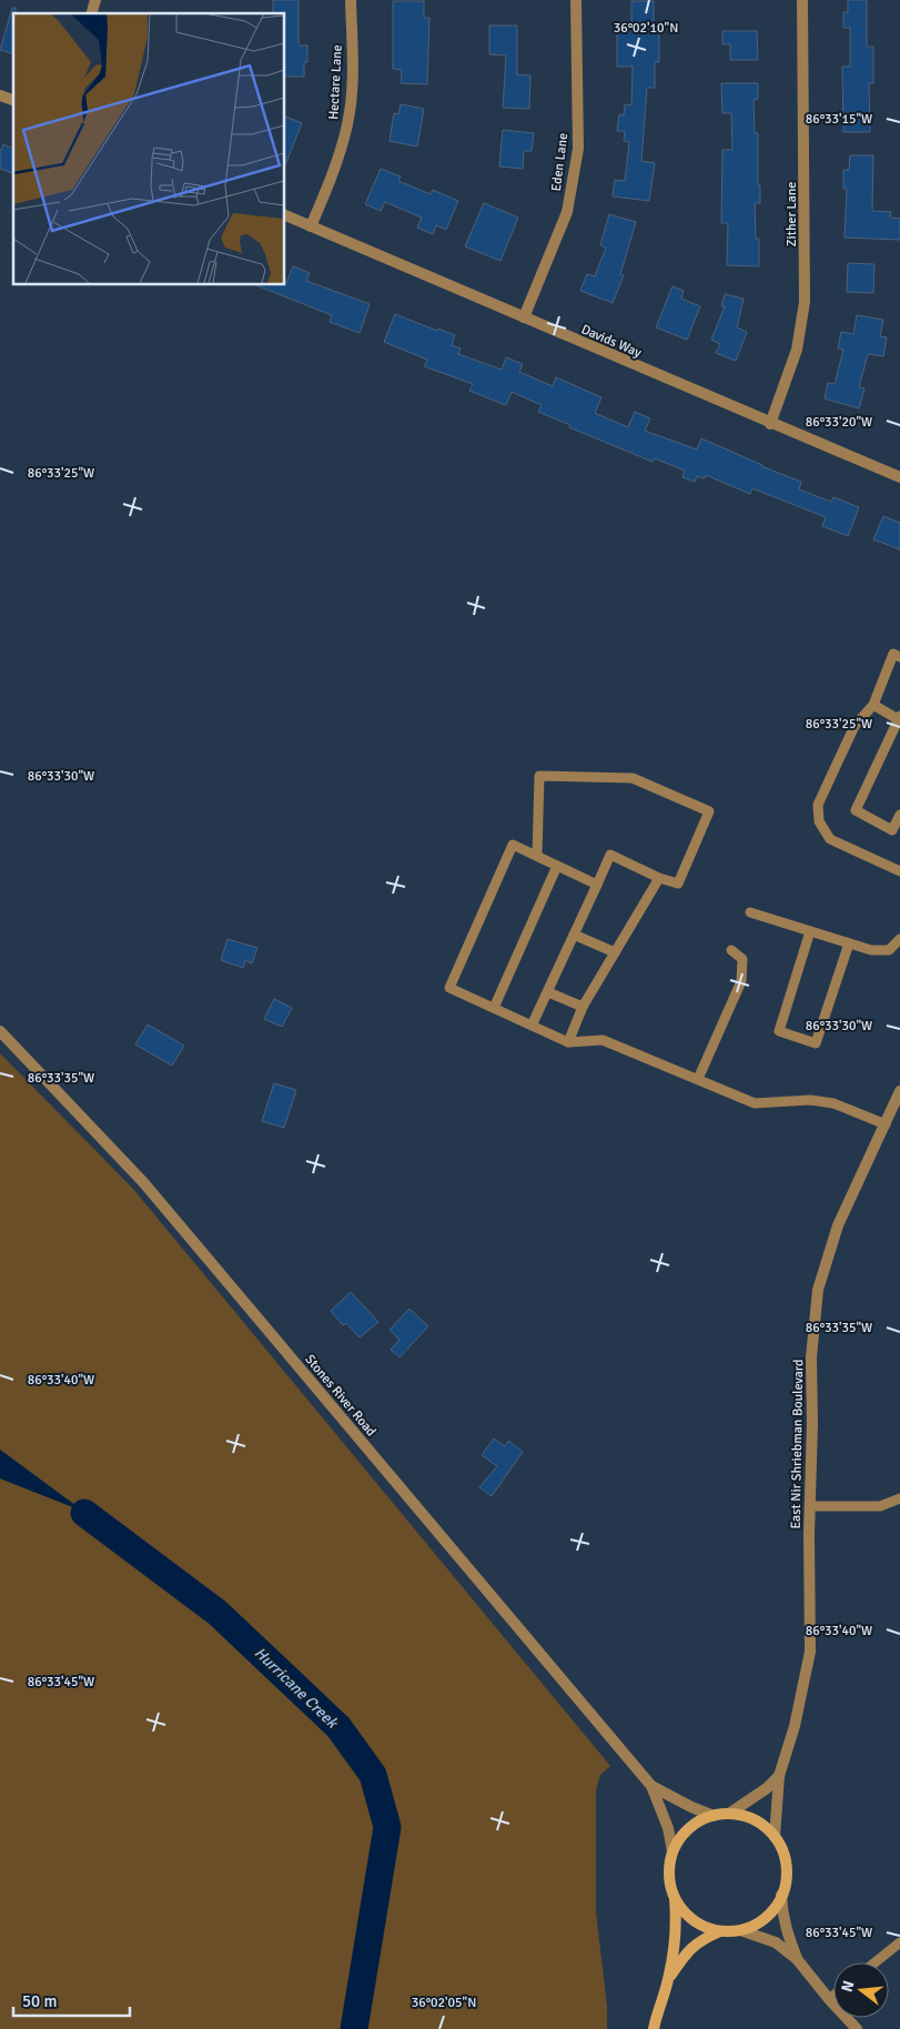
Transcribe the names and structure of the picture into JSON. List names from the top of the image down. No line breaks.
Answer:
{"streets":{"main road":["Stones River Road"],"street":["Hectare Lane","Eden Lane","Zither Lane","Davids Way","East Nir Shriebman Boulevard"]},"crossings":[["Hectare Lane","Davids Way"],["Eden Lane","Davids Way"],["Zither Lane","Davids Way"],["Stones River Road","East Nir Shriebman Boulevard"]],"water":["Hurricane Creek"],"scale_bar":"50 m","north":"left","coordinates":["36°02'10\"N","86°33'15\"W","86°33'20\"W","86°33'25\"W","86°33'30\"W","86°33'35\"W","86°33'40\"W","86°33'45\"W","36°02'05\"N"]}
